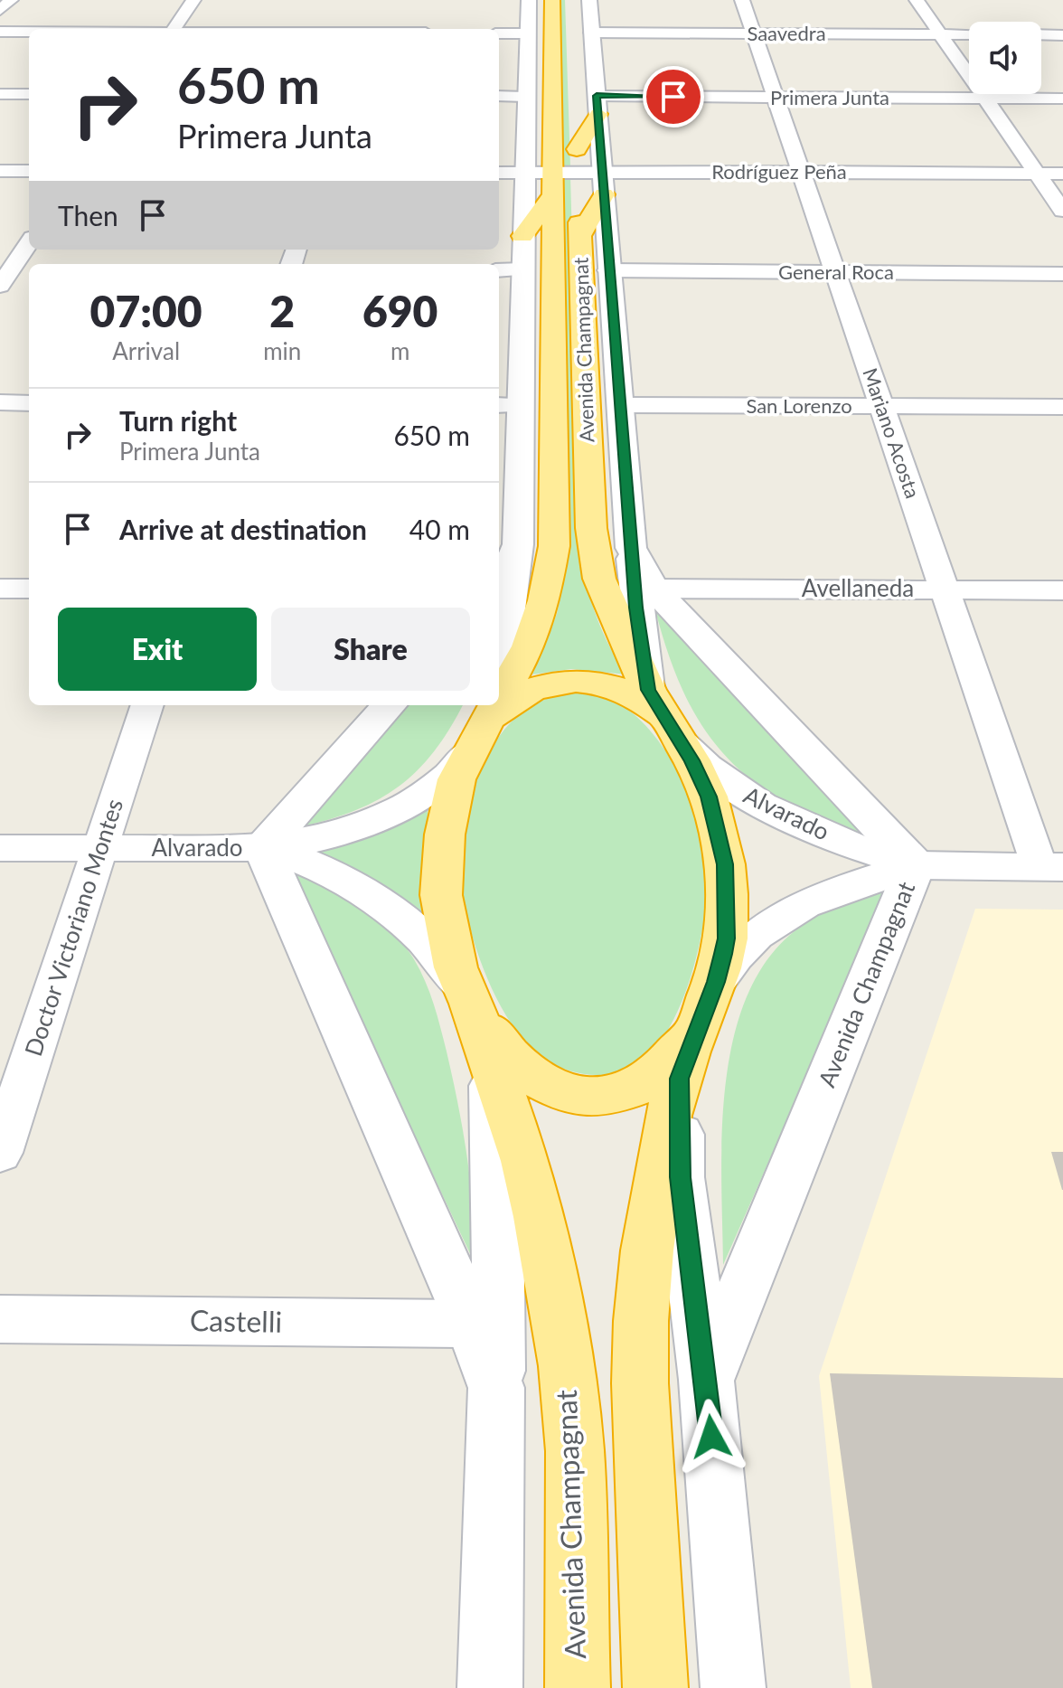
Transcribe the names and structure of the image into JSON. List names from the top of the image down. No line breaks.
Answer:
{"streets":{"highway":["Avenida Champagnat"],"street":["Saavedra","Primera Junta","Rodríguez Peña","General Roca","San Lorenzo","Mariano Acosta","Avellaneda","Alvarado","Doctor Victoriano Montes","Castelli"]},"crossings":[["Saavedra","Mariano Acosta"],["Primera Junta","Mariano Acosta"],["Rodríguez Peña","Avenida Champagnat"],["Rodríguez Peña","Mariano Acosta"],["General Roca","Avenida Champagnat"],["General Roca","Mariano Acosta"],["Avenida Champagnat","San Lorenzo"],["Avenida Champagnat","Avellaneda"],["Avenida Champagnat","Alvarado"],["Avenida Champagnat","Castelli"],["San Lorenzo","Mariano Acosta"],["Mariano Acosta","Avellaneda"],["Mariano Acosta","Alvarado"],["Alvarado","Doctor Victoriano Montes"]],"page":{"turn":["650 m","Primera Junta"],"then":"Then","eta":["07:00","Arrival","2","min","690","m"],"list":[{"name":"Turn right","note":"Primera Junta","value":"650 m"},{"name":"Arrive at destination","value":"40 m"}],"buttons":["Exit","Share"]}}
